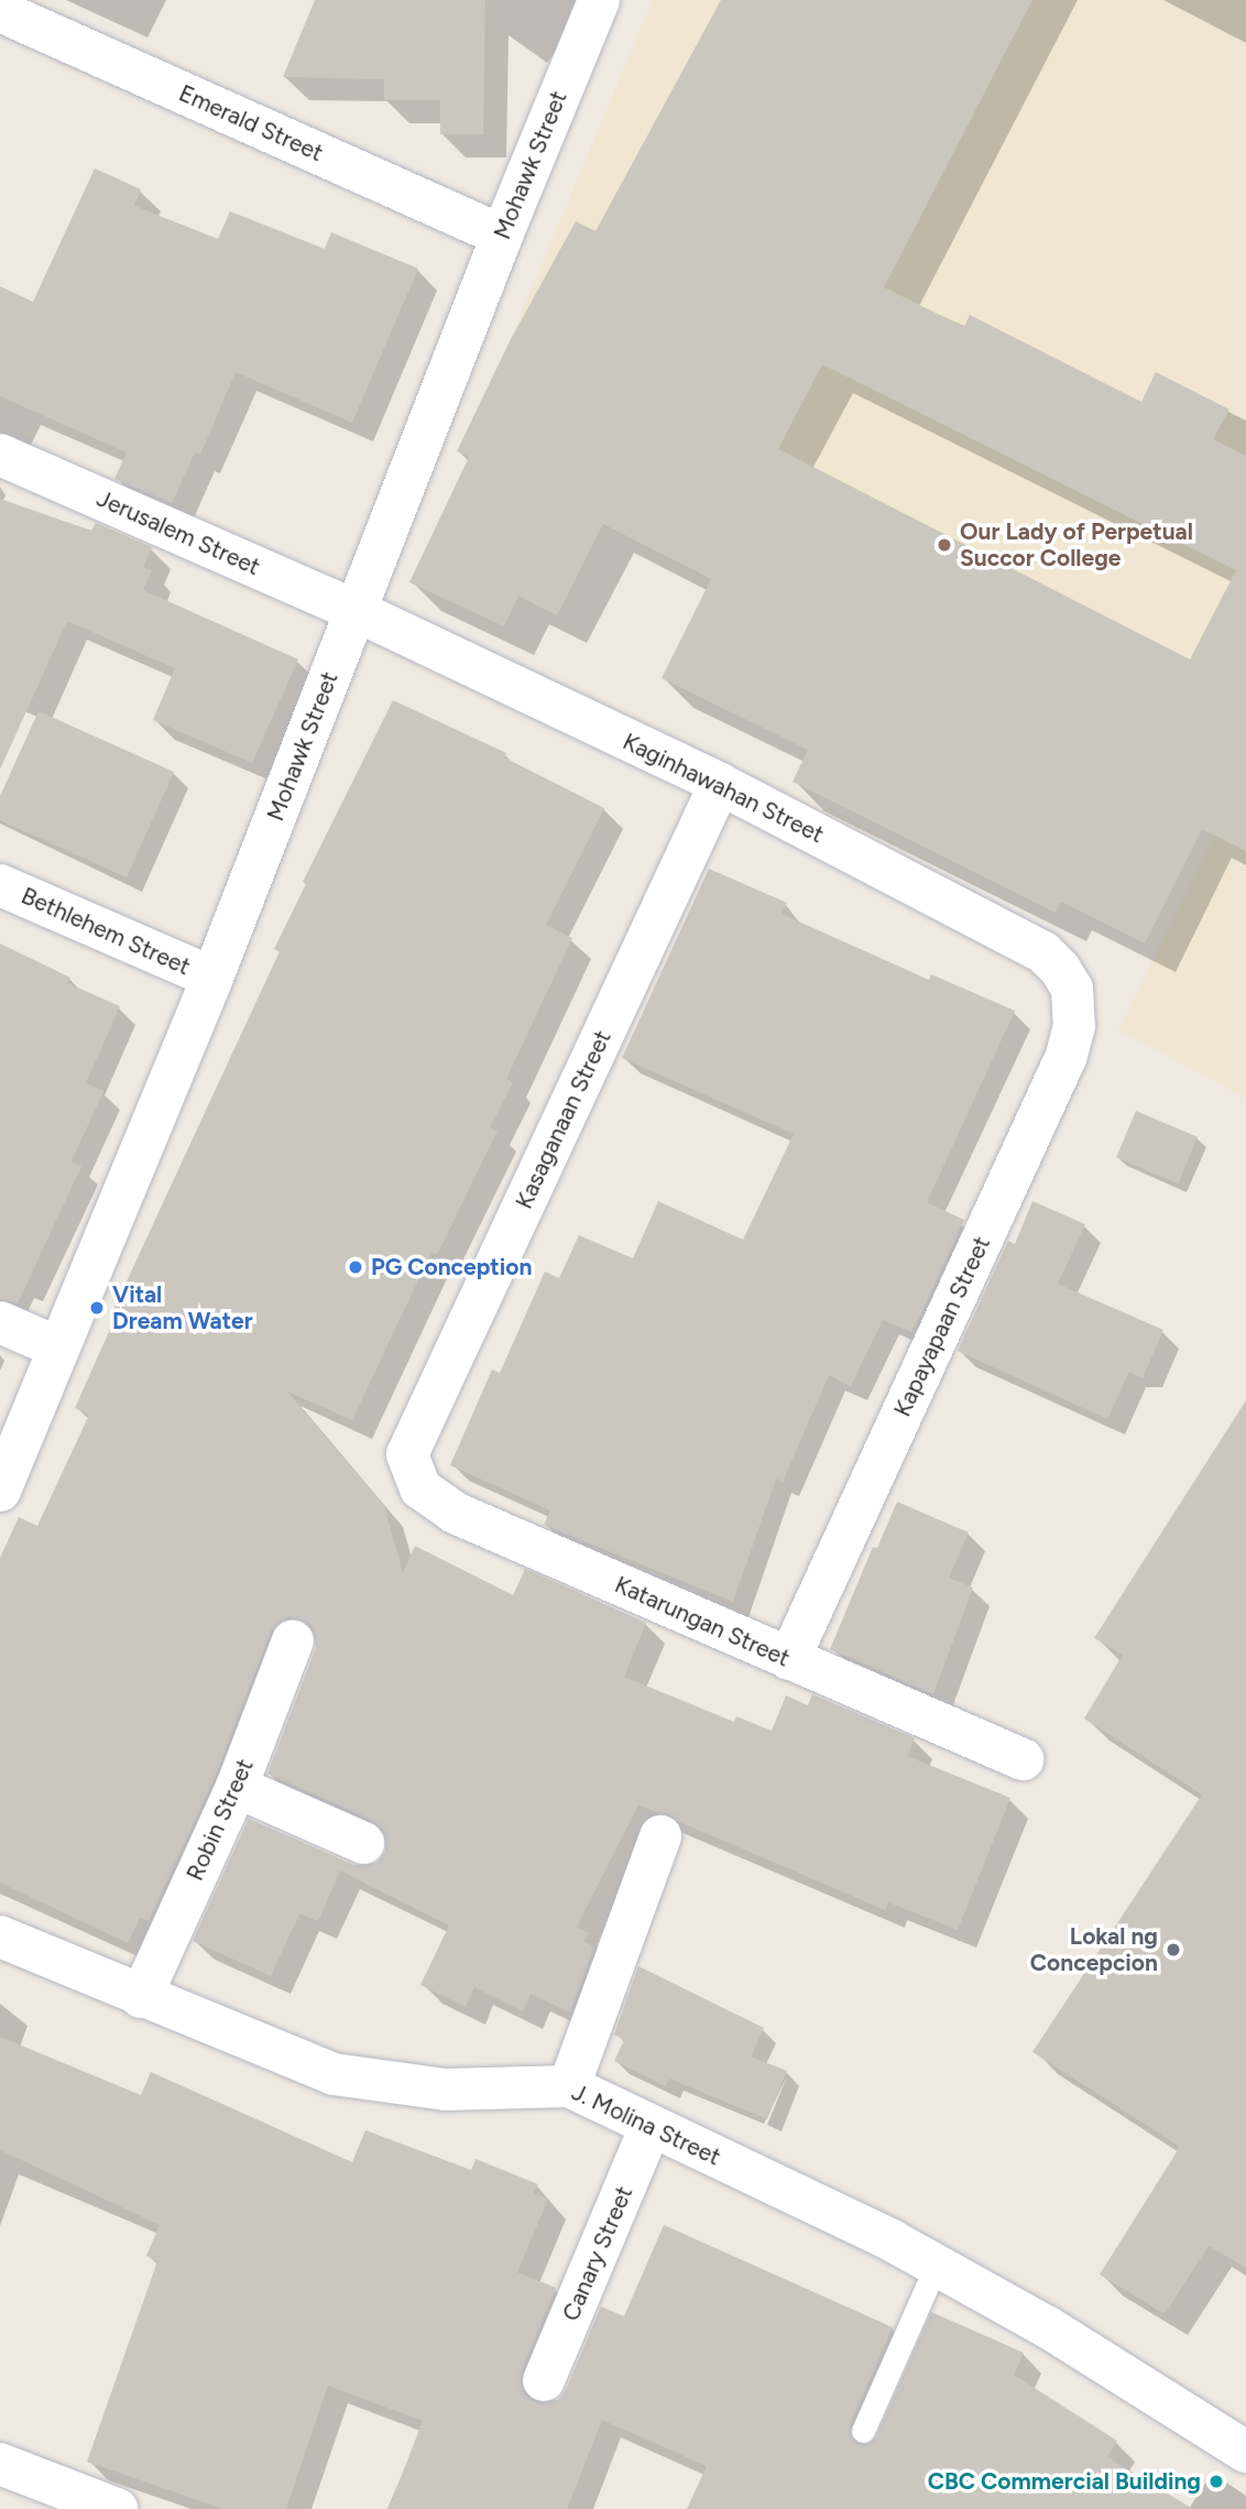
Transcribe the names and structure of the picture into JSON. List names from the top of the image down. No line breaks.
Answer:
{"streets":{"street":["Emerald Street","Mohawk Street","Jerusalem Street","Kaginhawahan Street","Bethlehem Street","Kasaganaan Street","Kapayapaan Street","Katarungan Street","Robin Street","J. Molina Street","Canary Street"]},"crossings":[["Emerald Street","Mohawk Street"],["Mohawk Street","Jerusalem Street"],["Mohawk Street","Kaginhawahan Street"],["Mohawk Street","Bethlehem Street"],["Jerusalem Street","Kaginhawahan Street"],["Kaginhawahan Street","Kasaganaan Street"],["Kaginhawahan Street","Kapayapaan Street"],["Kasaganaan Street","Katarungan Street"],["Kapayapaan Street","Katarungan Street"],["Robin Street","J. Molina Street"],["J. Molina Street","Canary Street"]],"places":["Our Lady of Perpetual Succor College","PG Conception","Vital Dream Water","Lokal ng Concepcion","CBC Commercial Building"]}
